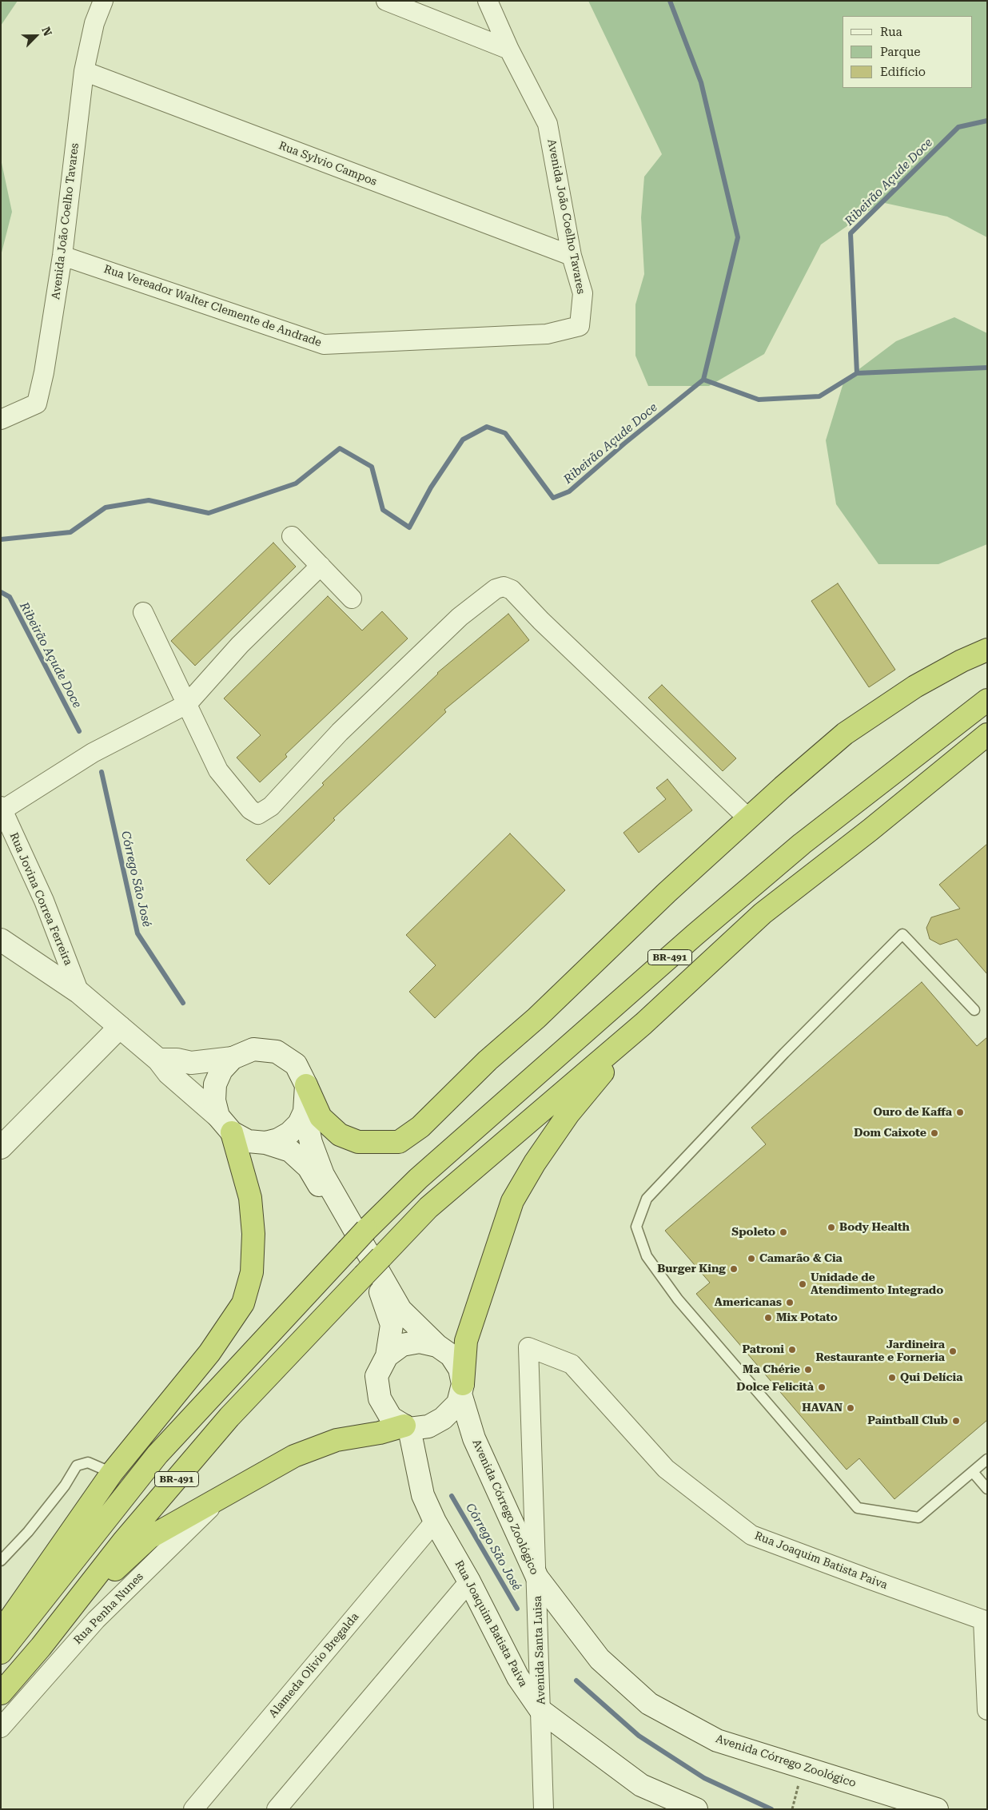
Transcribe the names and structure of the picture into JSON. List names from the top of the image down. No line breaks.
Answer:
{"streets":{"highway":["BR-491"],"main road":["Avenida Córrego Zoológico","Rua Joaquim Batista Paiva"],"street":["Rua Sylvio Campos","Avenida João Coelho Tavares","Rua Vereador Walter Clemente de Andrade","Rua Jovina Correa Ferreira","Rua Penha Nunes","Avenida Santa Luisa","Alameda Olivio Bregalda"]},"crossings":[["Rua Sylvio Campos","Avenida João Coelho Tavares"],["Avenida João Coelho Tavares","Rua Vereador Walter Clemente de Andrade"],["Avenida Córrego Zoológico","Rua Joaquim Batista Paiva"],["Avenida Córrego Zoológico","Avenida Santa Luisa"],["Rua Joaquim Batista Paiva","Avenida Santa Luisa"],["Rua Joaquim Batista Paiva","Alameda Olivio Bregalda"]],"water":["Ribeirão Açude Doce","Córrego São José"],"places":["Ouro de Kaffa","Dom Caixote","Body Health","Spoleto","Camarão & Cia","Burger King","Unidade de Atendimento Integrado","Americanas","Mix Potato","Patroni","Jardineira Restaurante e Forneria","Ma Chérie","Qui Delícia","Dolce Felicità","HAVAN","Paintball Club"],"legend":["Rua","Parque","Edifício"],"north":"top right"}
